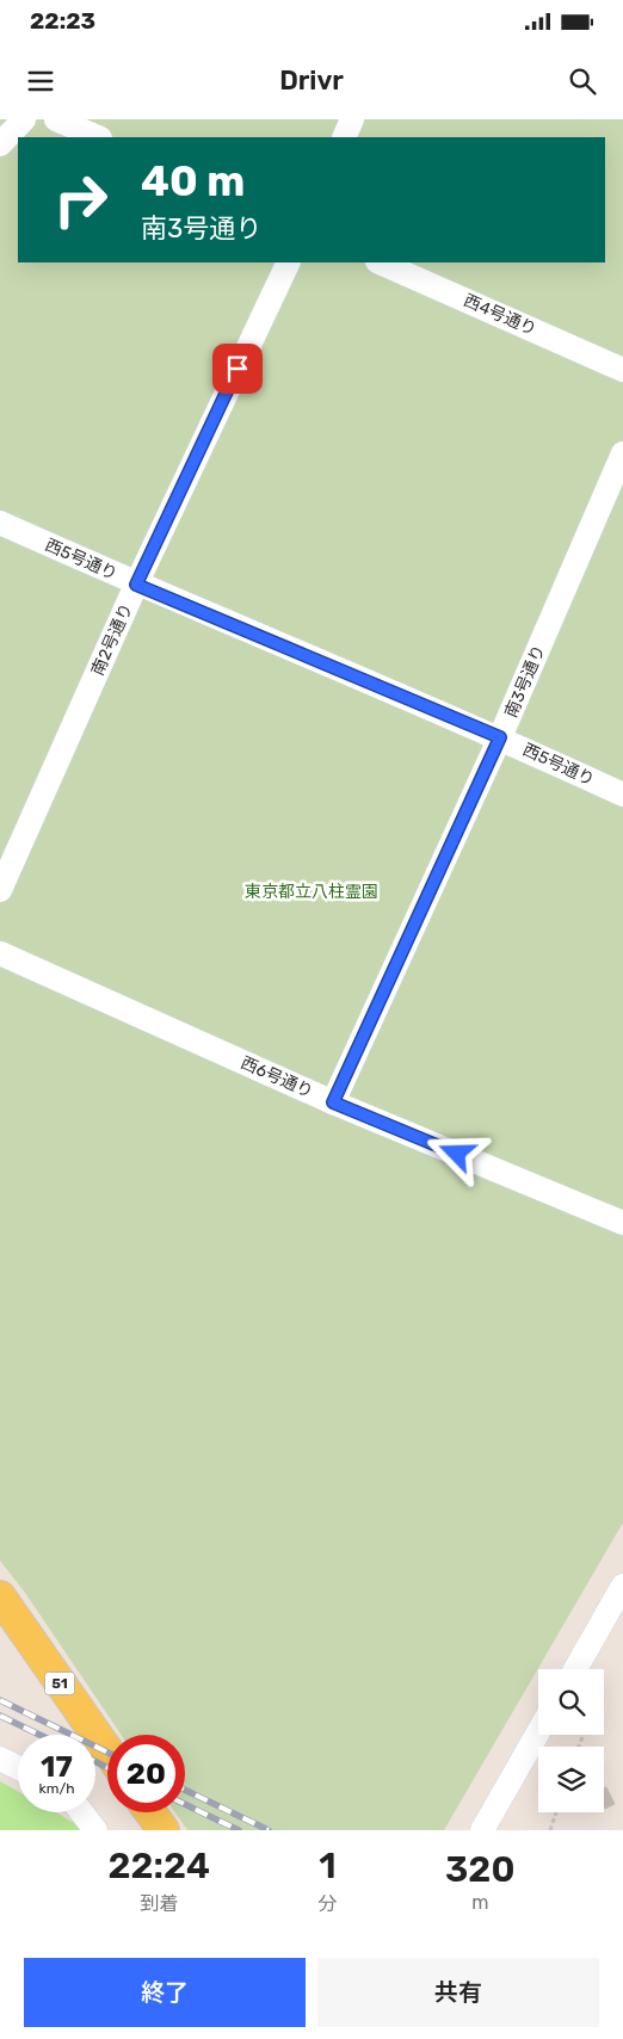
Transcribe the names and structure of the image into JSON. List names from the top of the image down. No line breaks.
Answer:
{"streets":{"main road":["51"],"street":["西4号通り","西5号通り","南2号通り","南3号通り","西6号通り"]},"crossings":[["西5号通り","南2号通り"],["西5号通り","南3号通り"],["南3号通り","西6号通り"]],"parks":["東京都立八柱霊園"],"page":{"status":"22:23","header":"Drivr","turn":["40 m","南3号通り"],"speed":"17 km/h","limit":"20","eta":["22:24","到着","1","分","320","m"],"buttons":["終了","共有"]}}
